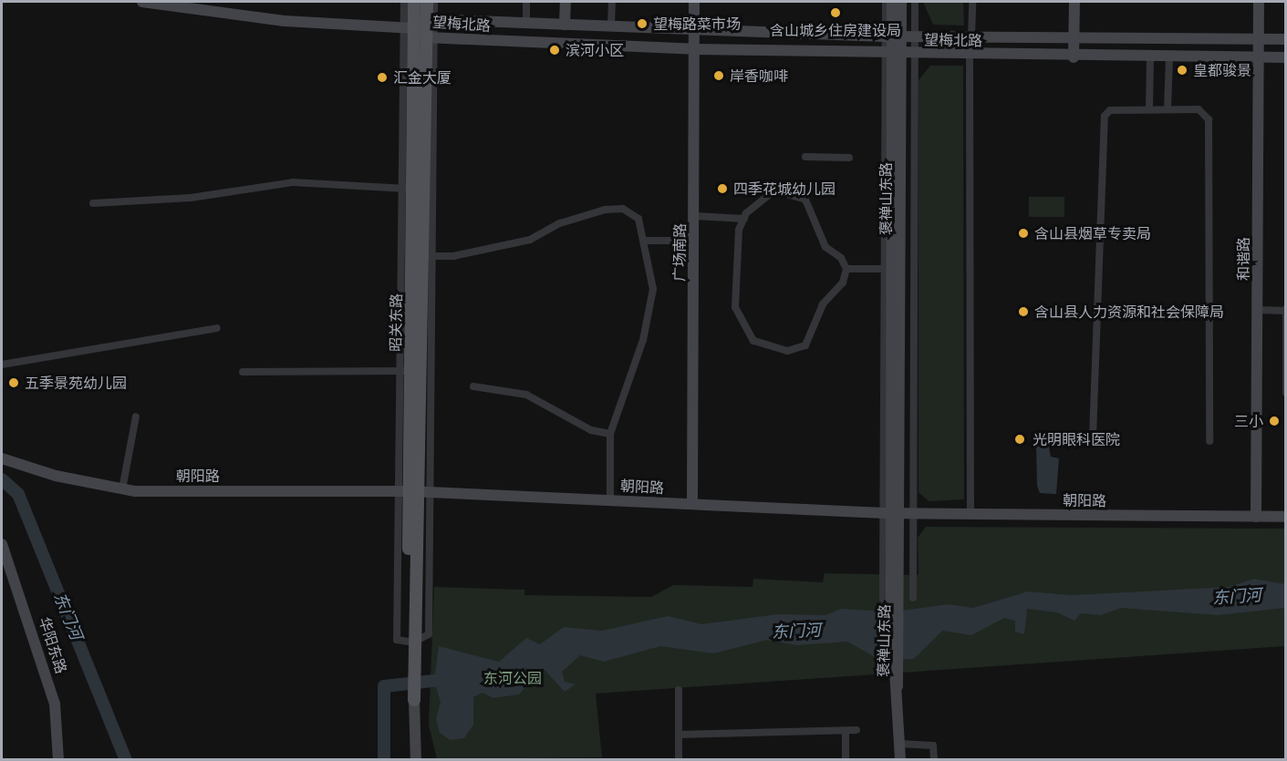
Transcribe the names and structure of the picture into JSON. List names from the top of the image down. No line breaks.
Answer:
{"streets":{"main road":["望梅北路","褒禅山东路","广场南路","和谐路","昭关东路","朝阳路","华阳东路"]},"crossings":[["望梅北路","褒禅山东路"],["望梅北路","广场南路"],["望梅北路","和谐路"],["望梅北路","昭关东路"],["褒禅山东路","朝阳路"],["广场南路","朝阳路"],["和谐路","朝阳路"],["昭关东路","朝阳路"]],"water":["东门河"],"parks":["东河公园"],"places":["含山城乡住房建设局","望梅路菜市场","滨河小区","皇都骏景","岸香咖啡","汇金大厦","四季花城幼儿园","含山县烟草专卖局","含山县人力资源和社会保障局","五季景苑幼儿园","三小","光明眼科医院"]}
